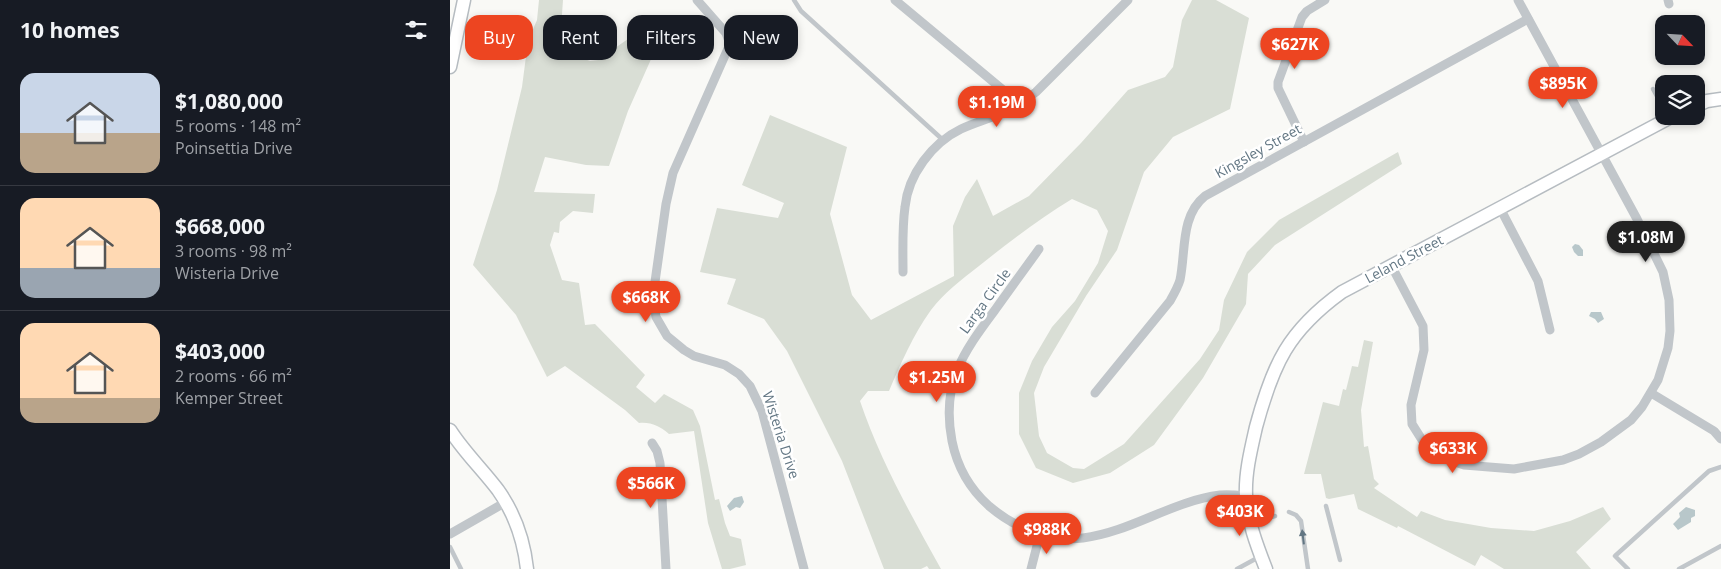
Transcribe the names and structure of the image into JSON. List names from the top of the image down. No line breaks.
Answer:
{"streets":{"street":["Kingsley Street","Leland Street","Larga Circle","Wisteria Drive"]},"crossings":[["Leland Street","Larga Circle"]],"north":"bottom right","page":{"heading":"10 homes","chip":["Buy","Rent","Filters","New"],"price":["$627K","$895K","$1.19M","$1.08M","$668K","$1.25M","$633K","$566K","$403K","$988K"],"list":[{"name":"$1,080,000","note":"5 rooms · 148 m² · Poinsettia Drive"},{"name":"$668,000","note":"3 rooms · 98 m² · Wisteria Drive"},{"name":"$403,000","note":"2 rooms · 66 m² · Kemper Street"}]}}
